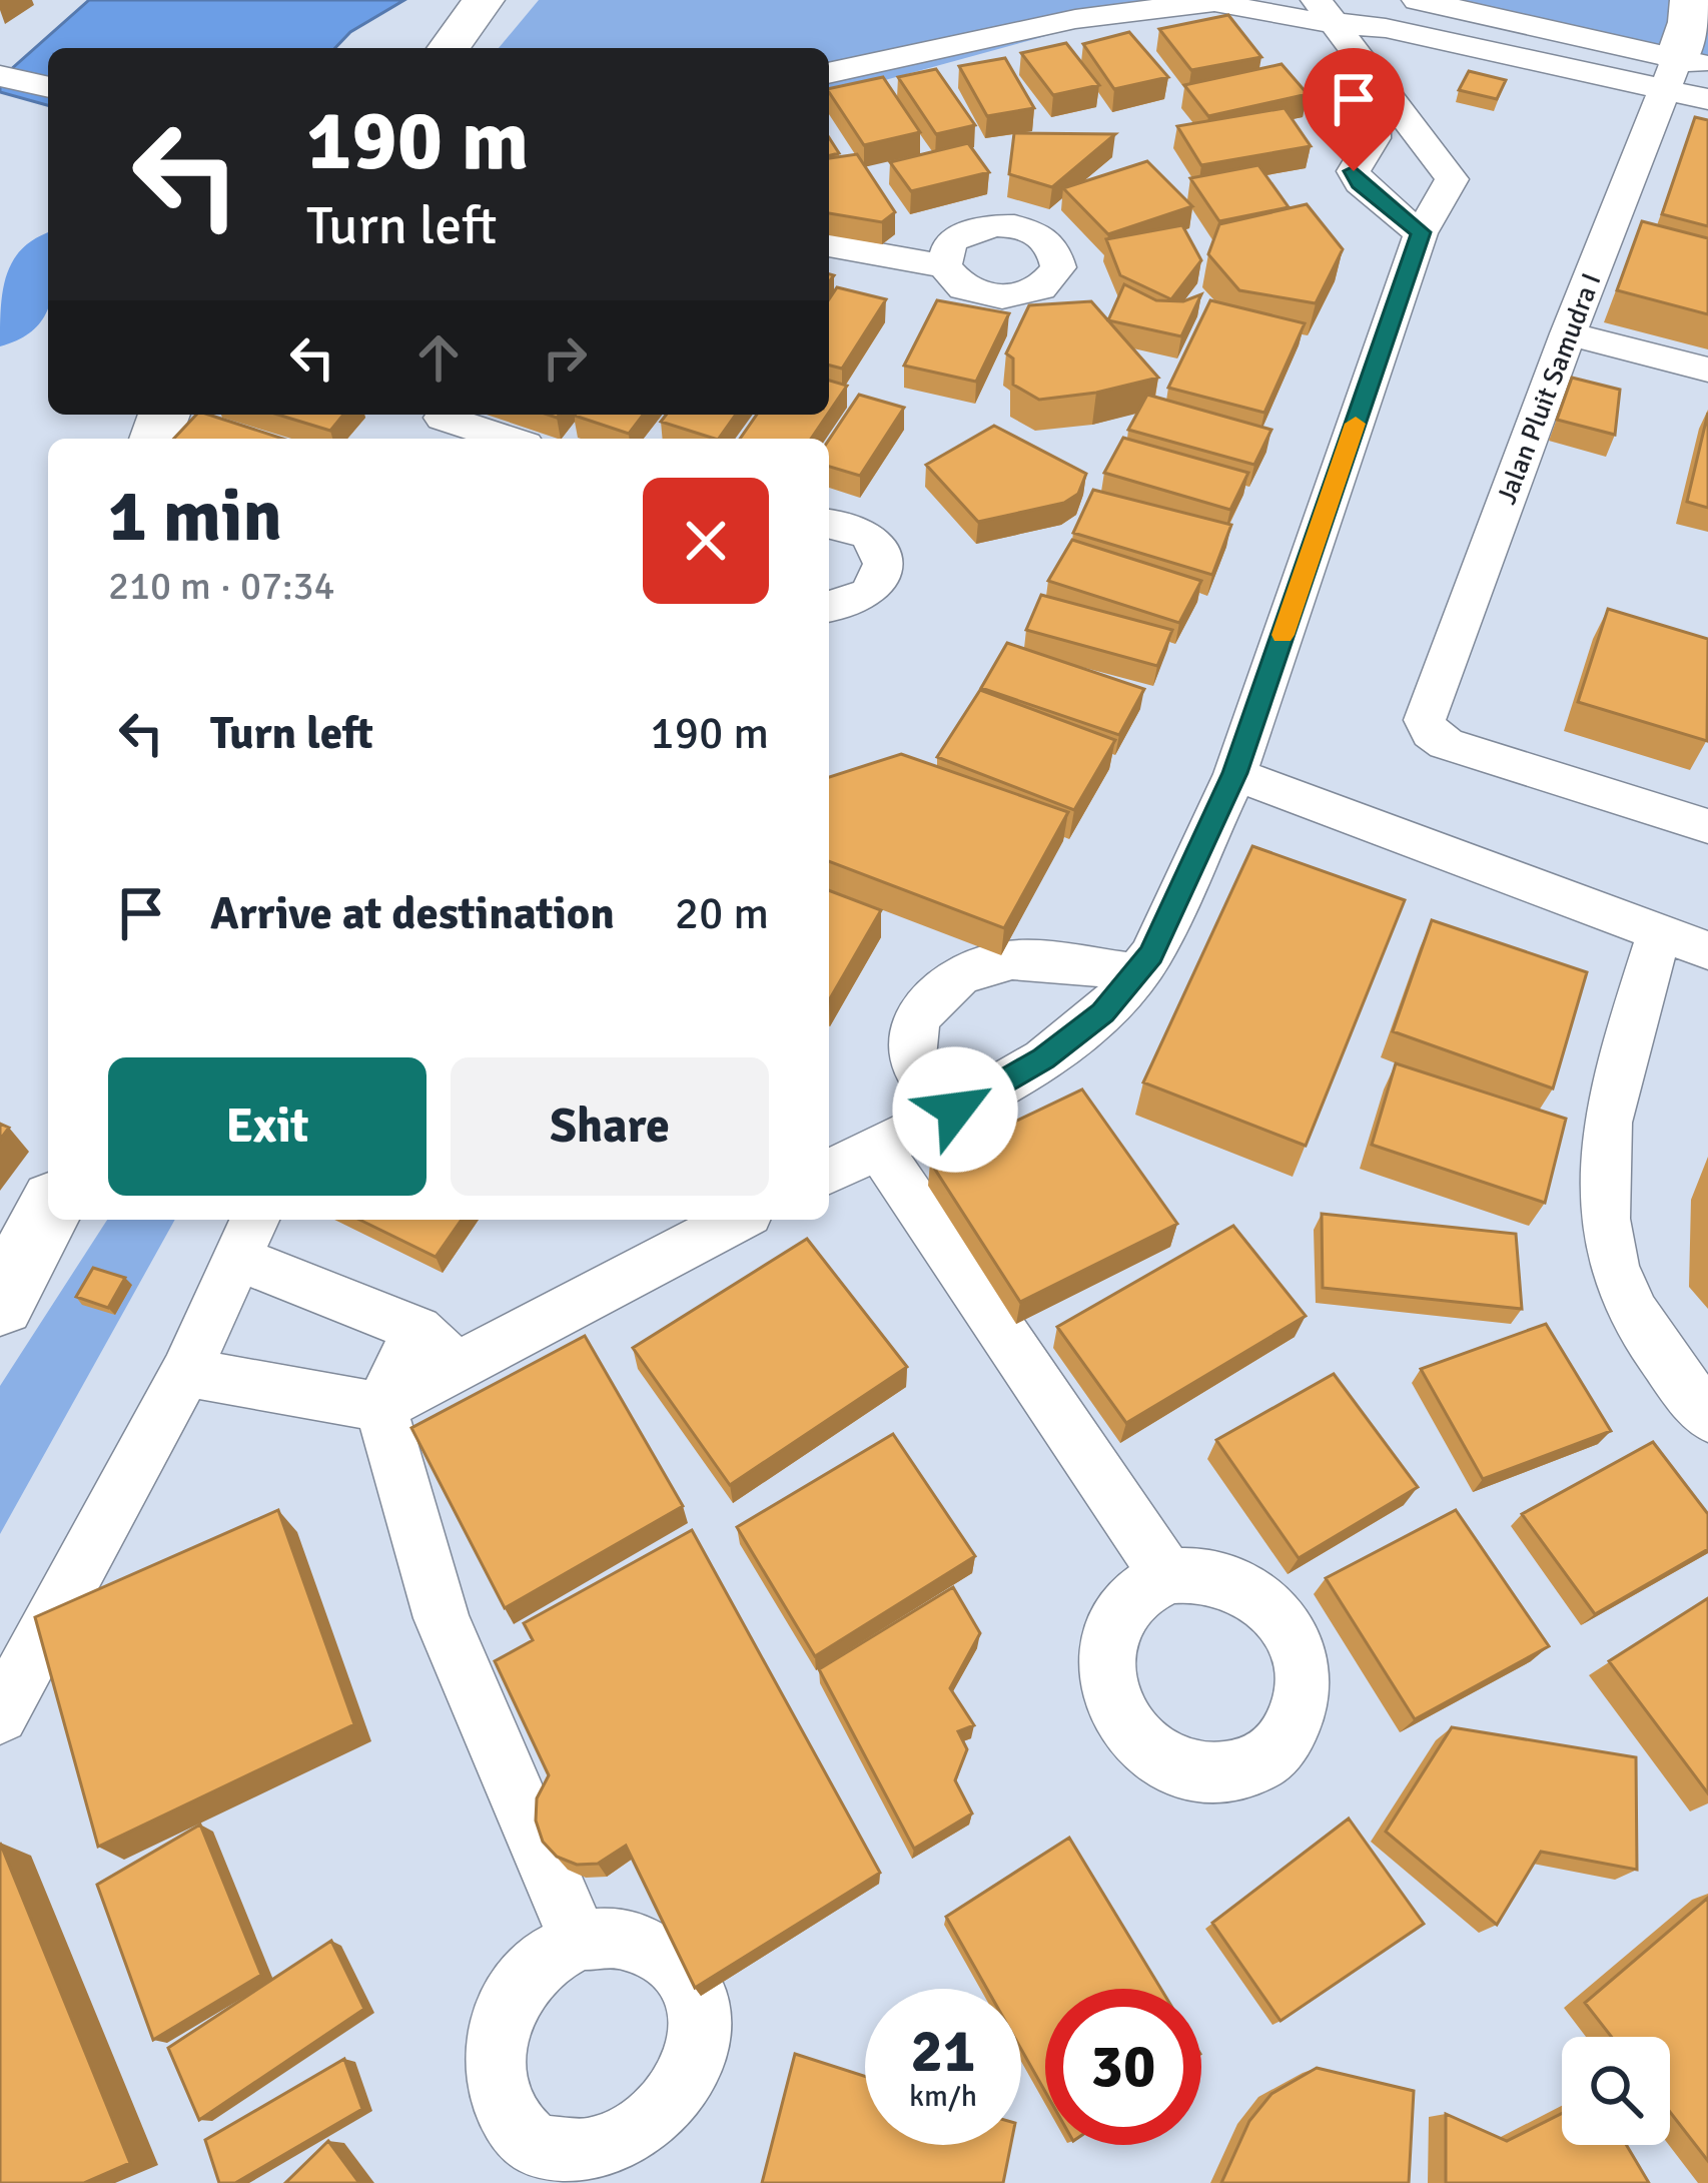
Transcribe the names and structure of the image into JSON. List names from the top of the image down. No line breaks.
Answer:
{"streets":{"street":["Jalan Pluit Samudra I"]},"page":{"turn":["190 m","Turn left"],"heading":["1 min","210 m · 07:34"],"list":[{"name":"Turn left","value":"190 m"},{"name":"Arrive at destination","value":"20 m"}],"buttons":["Exit","Share"],"speed":"21 km/h","limit":"30"}}
